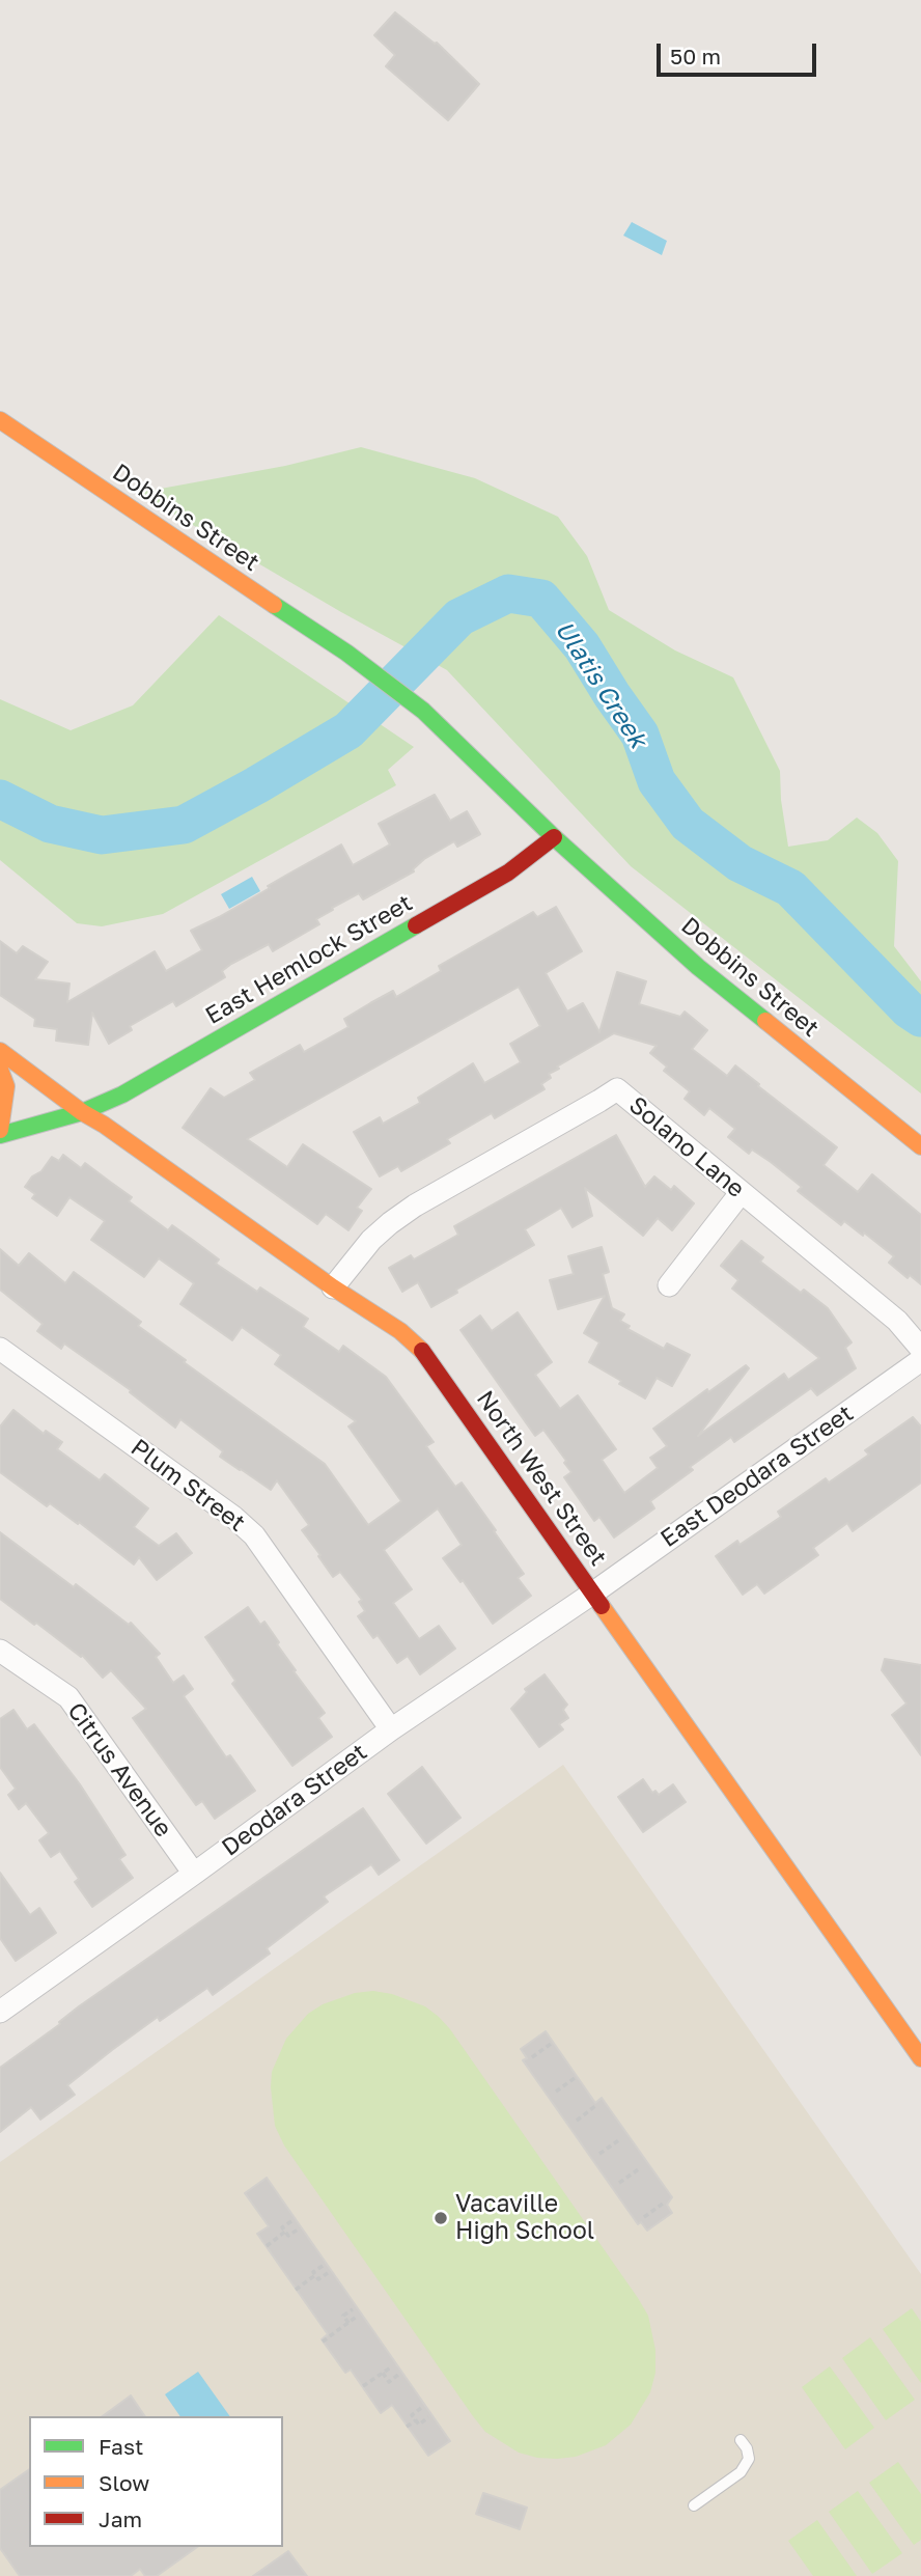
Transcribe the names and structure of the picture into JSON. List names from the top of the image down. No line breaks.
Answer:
{"streets":{"street":["Dobbins Street","East Hemlock Street","Solano Lane","East Deodara Street","North West Street","Plum Street","Citrus Avenue","Deodara Street"]},"crossings":[["Dobbins Street","East Hemlock Street"],["East Hemlock Street","North West Street"],["Solano Lane","North West Street"],["East Deodara Street","North West Street"],["East Deodara Street","Deodara Street"],["North West Street","Deodara Street"],["Plum Street","Deodara Street"],["Citrus Avenue","Deodara Street"]],"water":["Ulatis Creek"],"places":["Vacaville High School"],"legend":["Fast","Slow","Jam"],"scale_bar":"50 m"}
